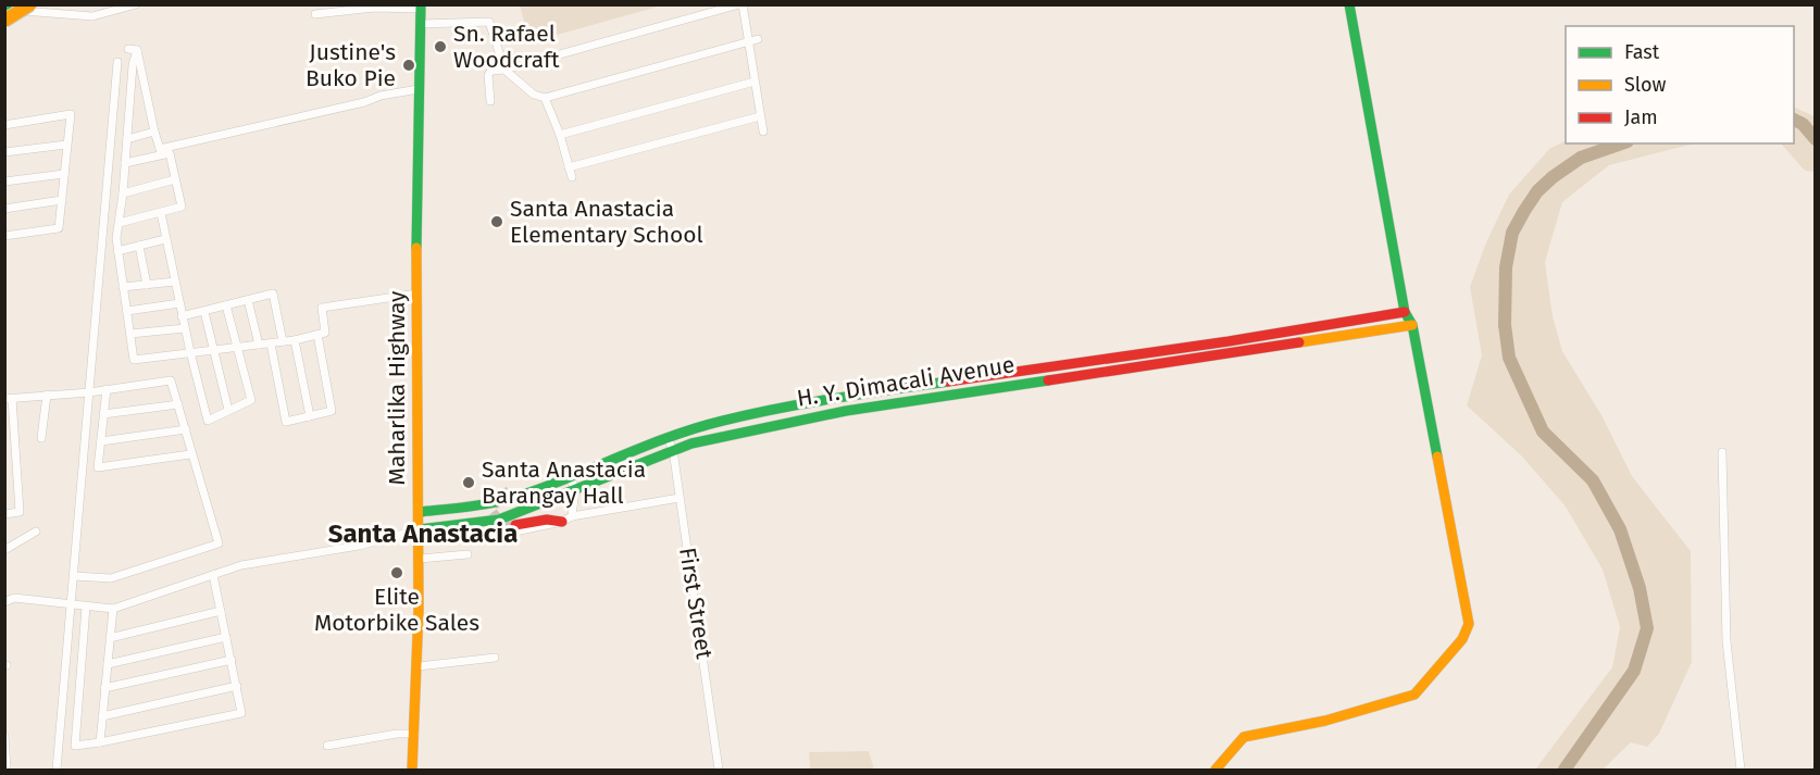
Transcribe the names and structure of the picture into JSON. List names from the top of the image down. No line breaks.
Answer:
{"streets":{"main road":["H. Y. Dimacali Avenue","Maharlika Highway"],"street":["First Street"]},"crossings":[["H. Y. Dimacali Avenue","Maharlika Highway"],["H. Y. Dimacali Avenue","First Street"]],"districts":["Santa Anastacia"],"places":["Sn. Rafael Woodcraft","Justine's Buko Pie","Santa Anastacia Elementary School","Santa Anastacia Barangay Hall","Elite Motorbike Sales"],"legend":["Fast","Slow","Jam"]}
